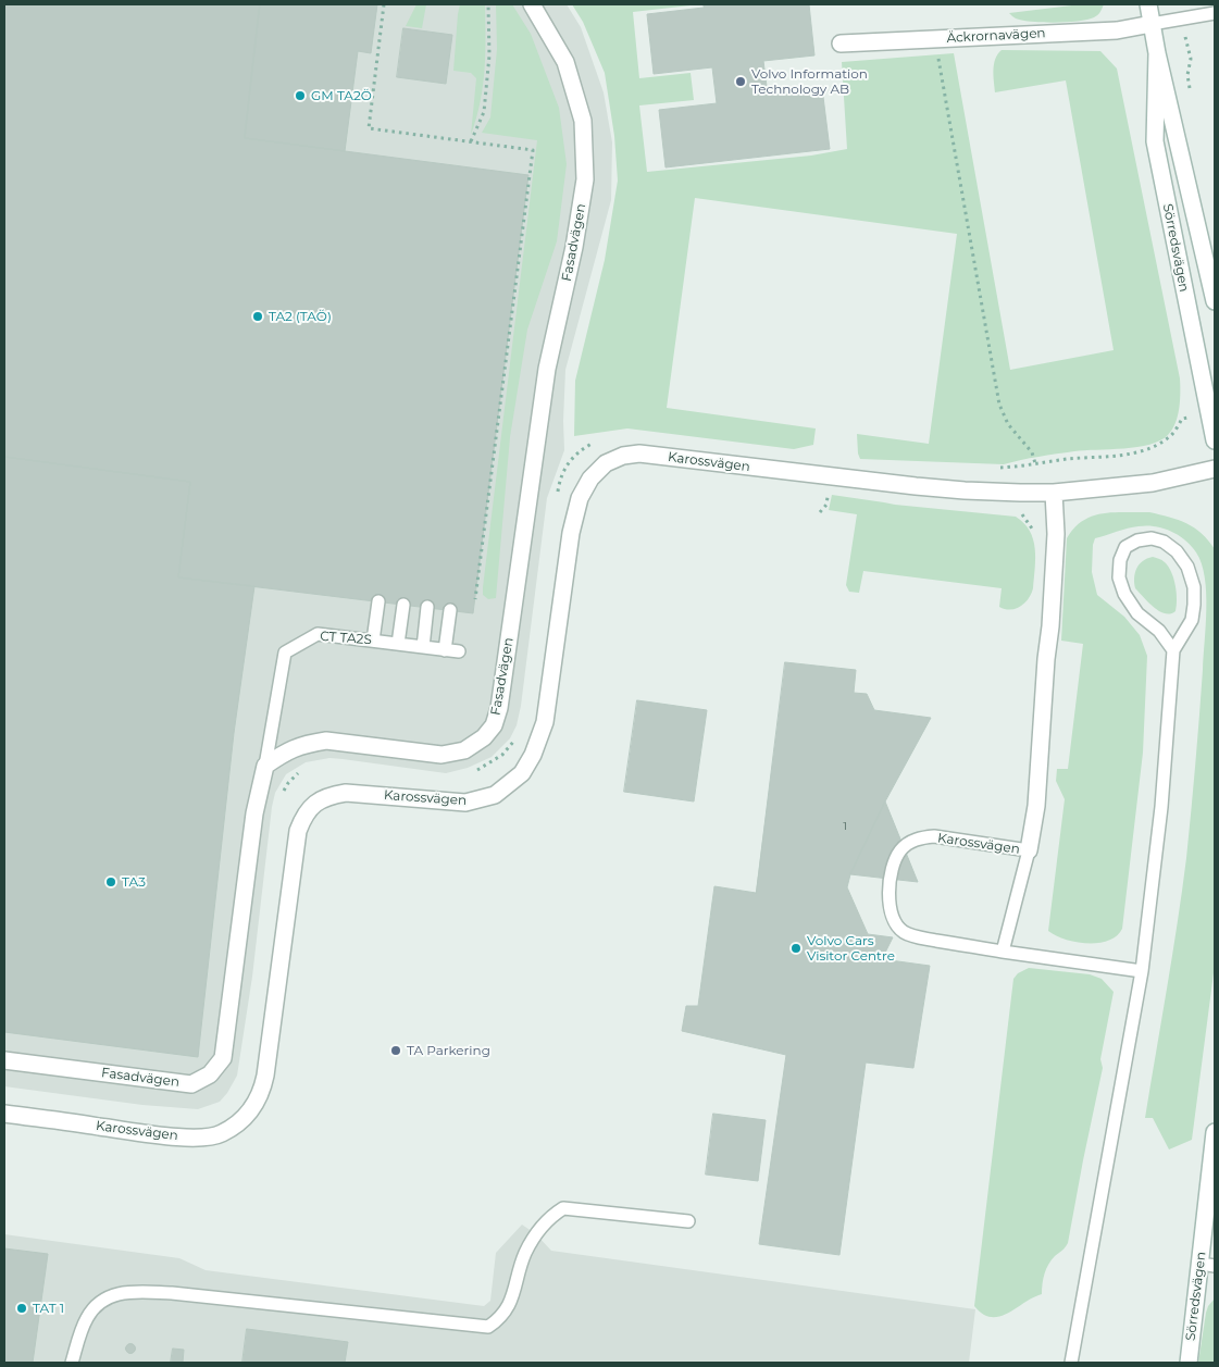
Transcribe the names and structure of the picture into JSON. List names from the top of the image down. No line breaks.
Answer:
{"streets":{"street":["Äckrornavägen","Fasadvägen","Sörredsvägen","Karossvägen"],"lane":["CT TA2S"]},"crossings":[["Äckrornavägen","Sörredsvägen"],["Fasadvägen","CT TA2S"]],"places":["Volvo Information Technology AB","GM TA2Ö","TA2 (TAÖ)","TA3","Volvo Cars Visitor Centre","TA Parkering","TAT 1"],"house_numbers":["1"]}
